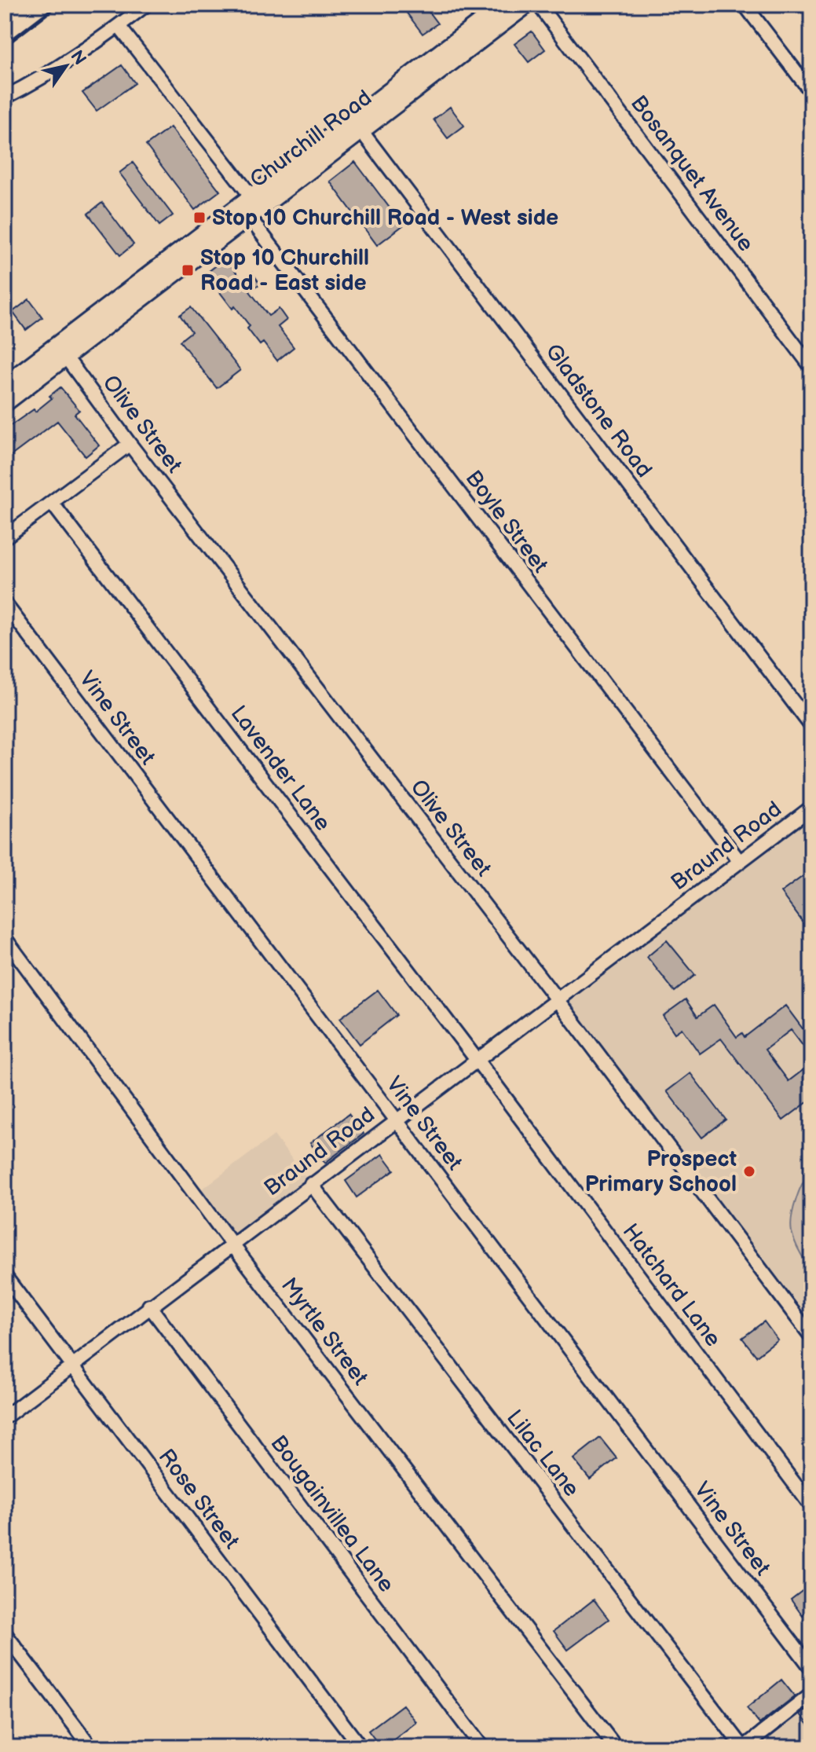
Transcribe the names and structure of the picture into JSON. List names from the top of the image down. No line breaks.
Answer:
{"streets":{"main road":["Churchill Road"],"street":["Bosanquet Avenue","Gladstone Road","Olive Street","Boyle Street","Vine Street","Lavender Lane","Braund Road","Hatchard Lane","Myrtle Street","Lilac Lane","Rose Street","Bougainvillea Lane"]},"crossings":[["Churchill Road","Bosanquet Avenue"],["Churchill Road","Gladstone Road"],["Churchill Road","Olive Street"],["Churchill Road","Boyle Street"],["Olive Street","Braund Road"],["Boyle Street","Braund Road"],["Vine Street","Braund Road"],["Lavender Lane","Braund Road"],["Lavender Lane","Hatchard Lane"],["Braund Road","Hatchard Lane"],["Braund Road","Myrtle Street"],["Braund Road","Lilac Lane"],["Braund Road","Rose Street"],["Braund Road","Bougainvillea Lane"]],"places":{"transit":["Stop 10 Churchill Road - West side","Stop 10 Churchill Road - East side"],"other":["Prospect Primary School"]},"north":"top right"}
